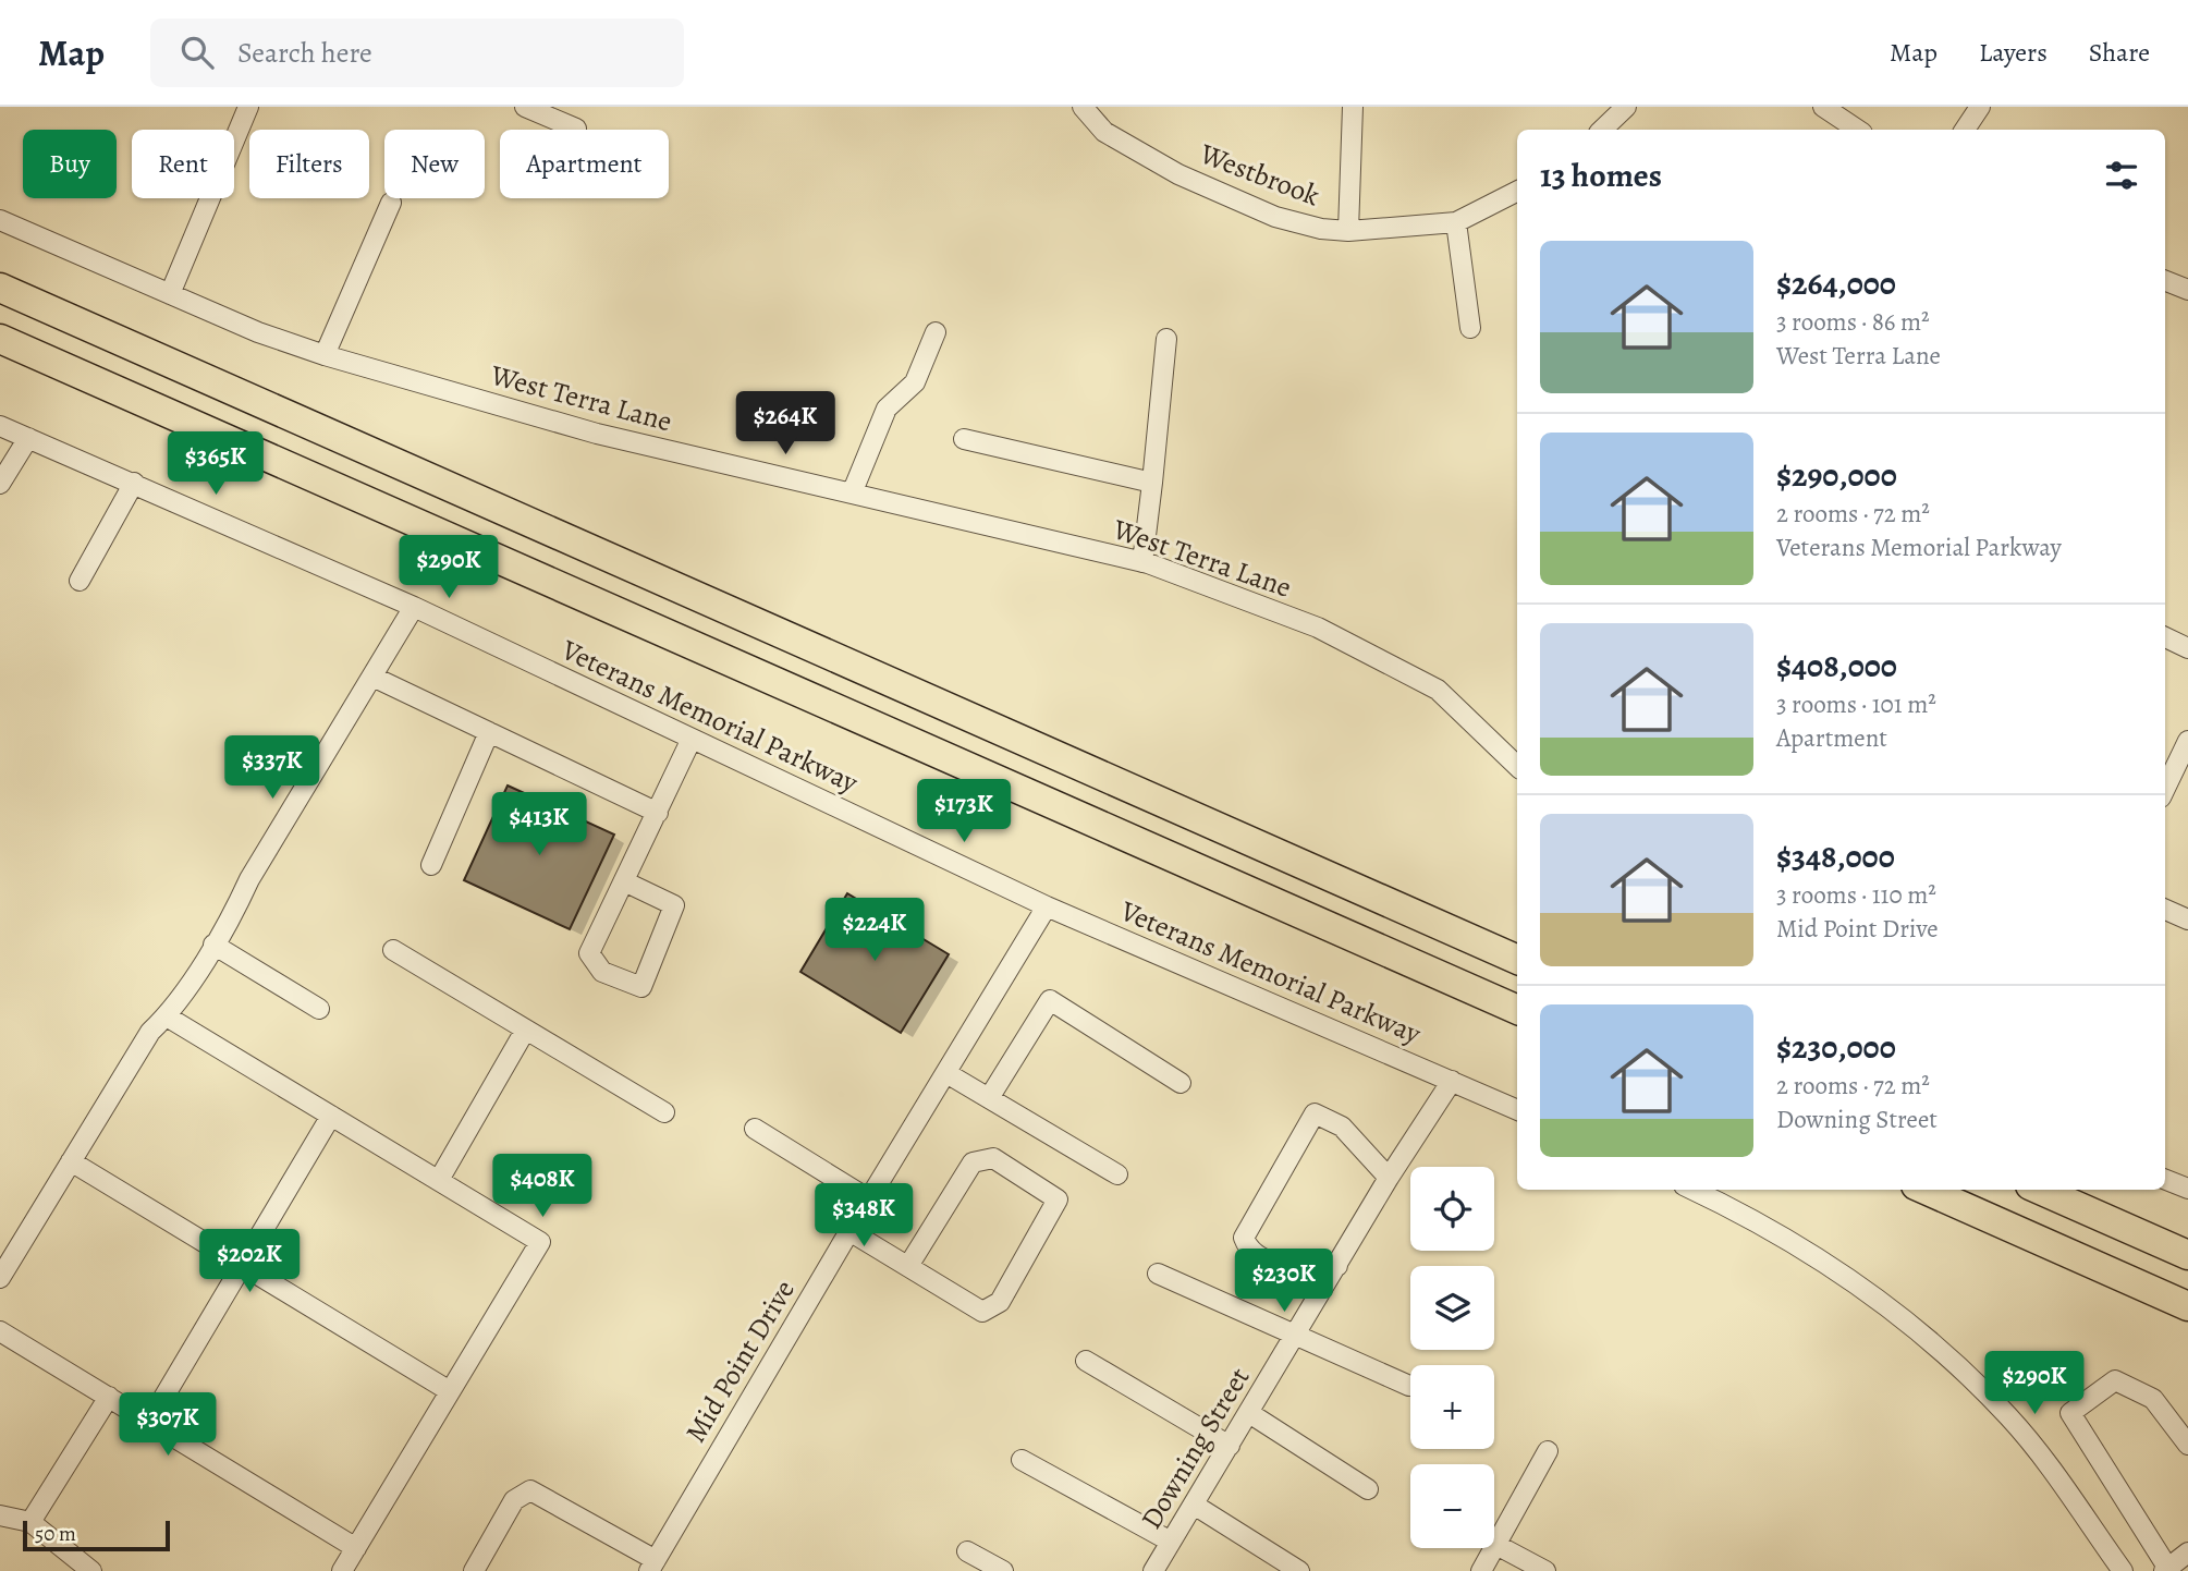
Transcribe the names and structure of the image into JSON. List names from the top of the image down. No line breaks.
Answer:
{"streets":{"street":["Westbrook","West Terra Lane","Veterans Memorial Parkway","Mid Point Drive","Downing Street"]},"crossings":[["Veterans Memorial Parkway","Mid Point Drive"],["Veterans Memorial Parkway","Downing Street"]],"scale_bar":"50 m","page":{"header":"Map","search":"Search here","nav":["Map","Layers","Share"],"chip":["Buy","Rent","Filters","New","Apartment"],"heading":"13 homes","list":[{"name":"$264,000","note":"3 rooms · 86 m² · West Terra Lane"},{"name":"$290,000","note":"2 rooms · 72 m² · Veterans Memorial Parkway"},{"name":"$408,000","note":"3 rooms · 101 m² · Apartment"},{"name":"$348,000","note":"3 rooms · 110 m² · Mid Point Drive"},{"name":"$230,000","note":"2 rooms · 72 m² · Downing Street"}],"price":["$264K","$365K","$290K","$337K","$173K","$413K","$224K","$408K","$348K","$202K","$230K","$290K","$307K"],"map_buttons":["+","−"],"scale":"50 m"}}
